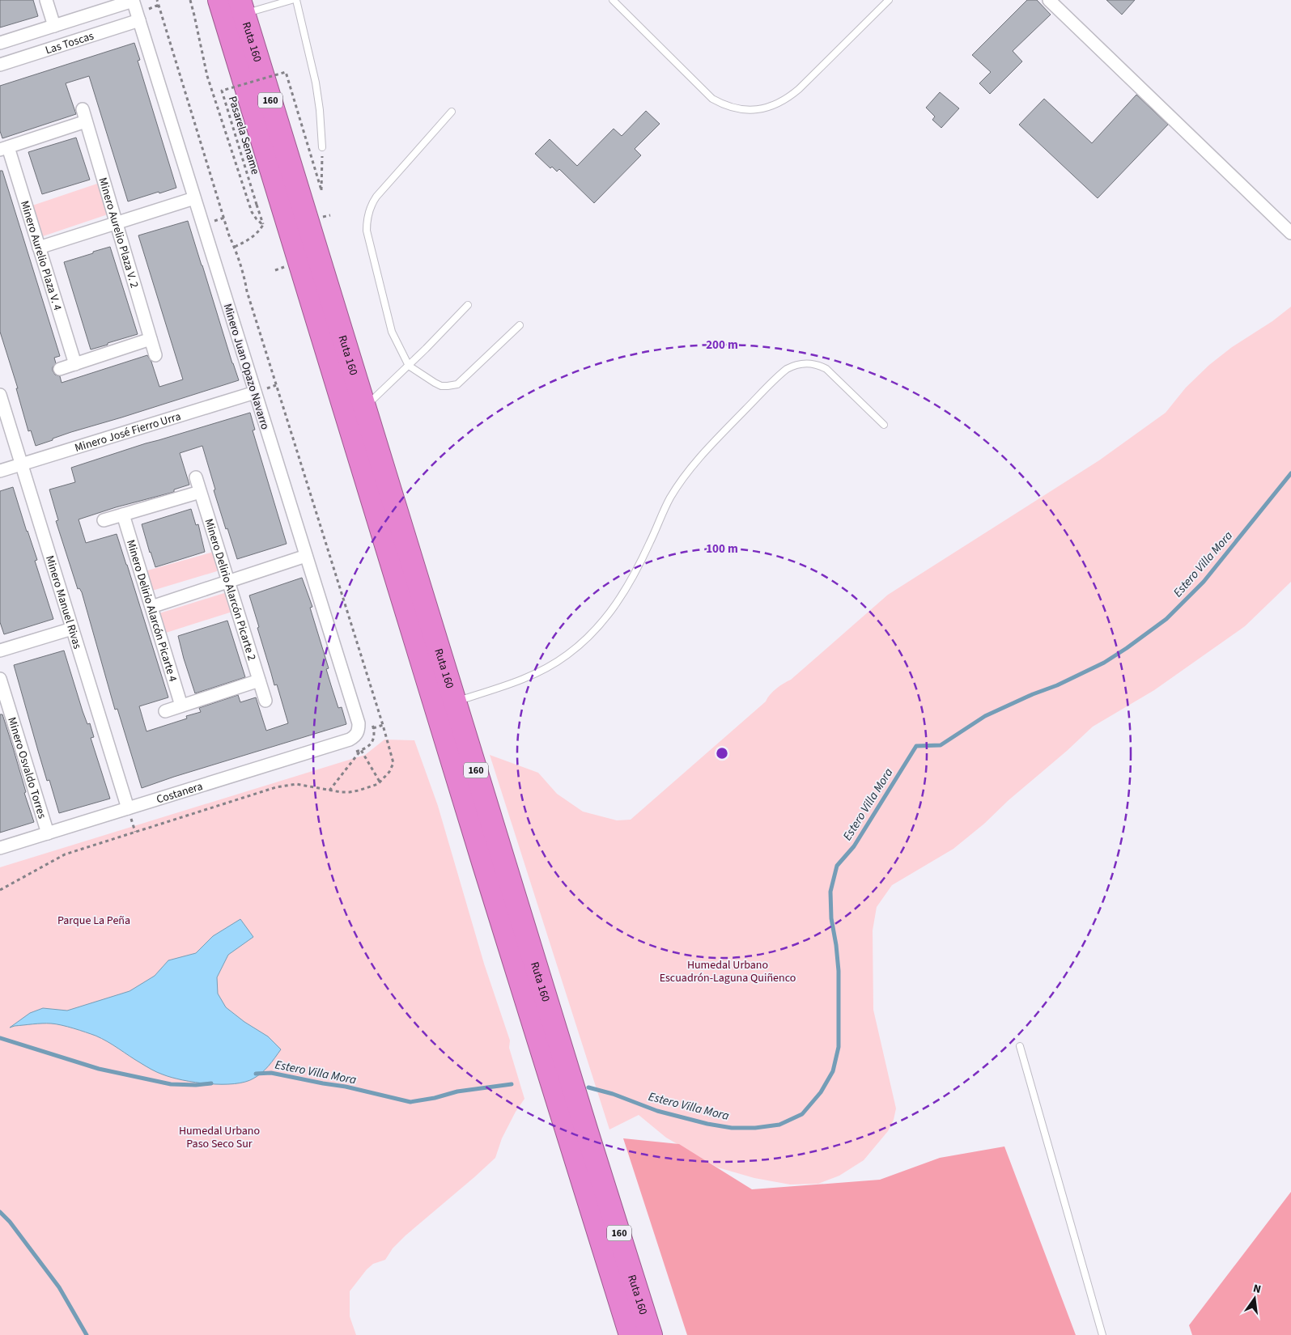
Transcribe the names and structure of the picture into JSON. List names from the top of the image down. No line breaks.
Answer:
{"streets":{"highway":["Ruta 160","160"],"street":["Las Toscas","Minero Aurelio Plaza V. 2","Minero Aurelio Plaza V. 4","Minero Juan Opazo Navarro","Minero José Fierro Urra","Minero Delirio Alarcón Picarte 2","Minero Manuel Rivas","Minero Delirio Alarcón Picarte 4","Minero Osvaldo Torres","Costanera"],"path":["Pasarela Sename"]},"crossings":[["Las Toscas","Minero Juan Opazo Navarro"],["Minero Juan Opazo Navarro","Minero José Fierro Urra"],["Minero Juan Opazo Navarro","Costanera"],["Minero José Fierro Urra","Minero Manuel Rivas"],["Minero Manuel Rivas","Costanera"],["Minero Osvaldo Torres","Costanera"]],"water":["Estero Villa Mora"],"parks":["Parque La Peña","Humedal Urbano Escuadrón-Laguna Quiñenco","Humedal Urbano Paso Seco Sur"],"north":"top","rings":["200 m","100 m"]}
